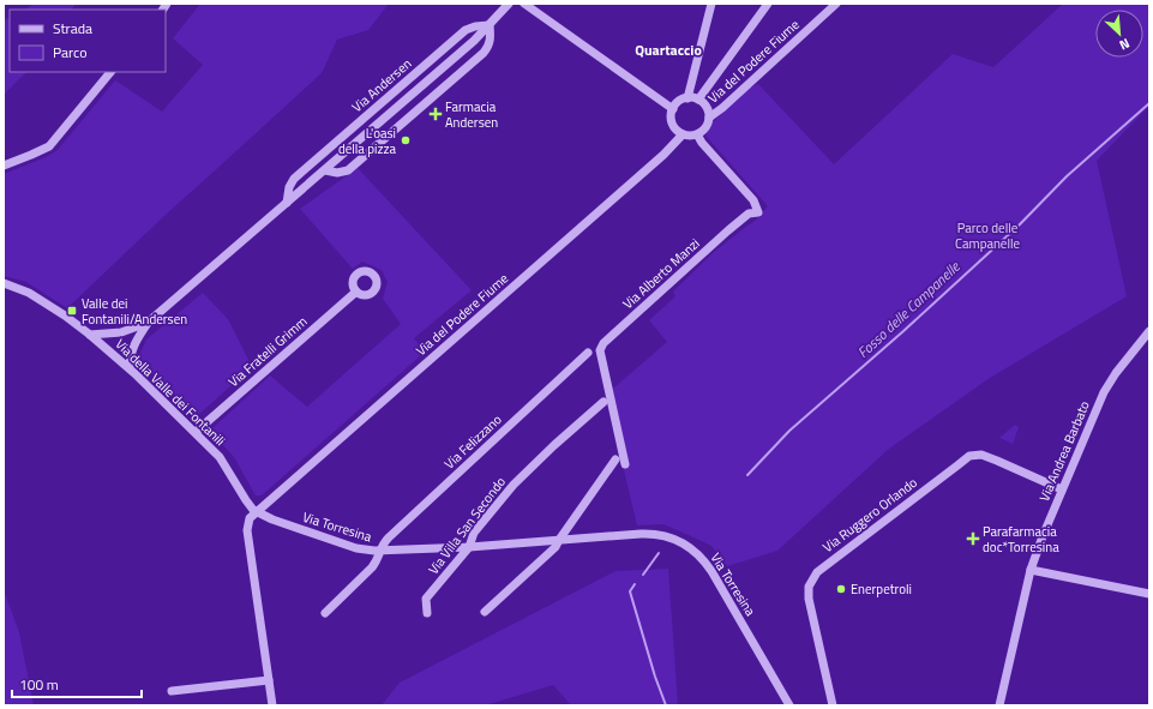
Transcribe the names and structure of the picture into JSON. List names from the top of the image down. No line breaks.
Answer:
{"streets":{"street":["Via del Podere Fiume","Via Andersen","Via Alberto Manzi","Via Fratelli Grimm","Via della Valle dei Fontanili","Via Felizzano","Via Andrea Barbato","Via Ruggero Orlando","Via Villa San Secondo","Via Torresina"]},"crossings":[["Via del Podere Fiume","Via Alberto Manzi"],["Via del Podere Fiume","Via della Valle dei Fontanili"],["Via del Podere Fiume","Via Torresina"],["Via Andersen","Via della Valle dei Fontanili"],["Via Fratelli Grimm","Via della Valle dei Fontanili"],["Via della Valle dei Fontanili","Via Torresina"],["Via Felizzano","Via Torresina"],["Via Andrea Barbato","Via Ruggero Orlando"],["Via Villa San Secondo","Via Torresina"]],"districts":["Quartaccio"],"water":["Fosso delle Campanelle"],"parks":["Parco delle Campanelle"],"places":{"health":["Farmacia Andersen","Parafarmacia doc*Torresina"],"other":["L'oasi della pizza","Enerpetroli"],"transit":["Valle dei Fontanili/Andersen"]},"legend":["Strada","Parco"],"scale_bar":"100 m","north":"bottom right"}
